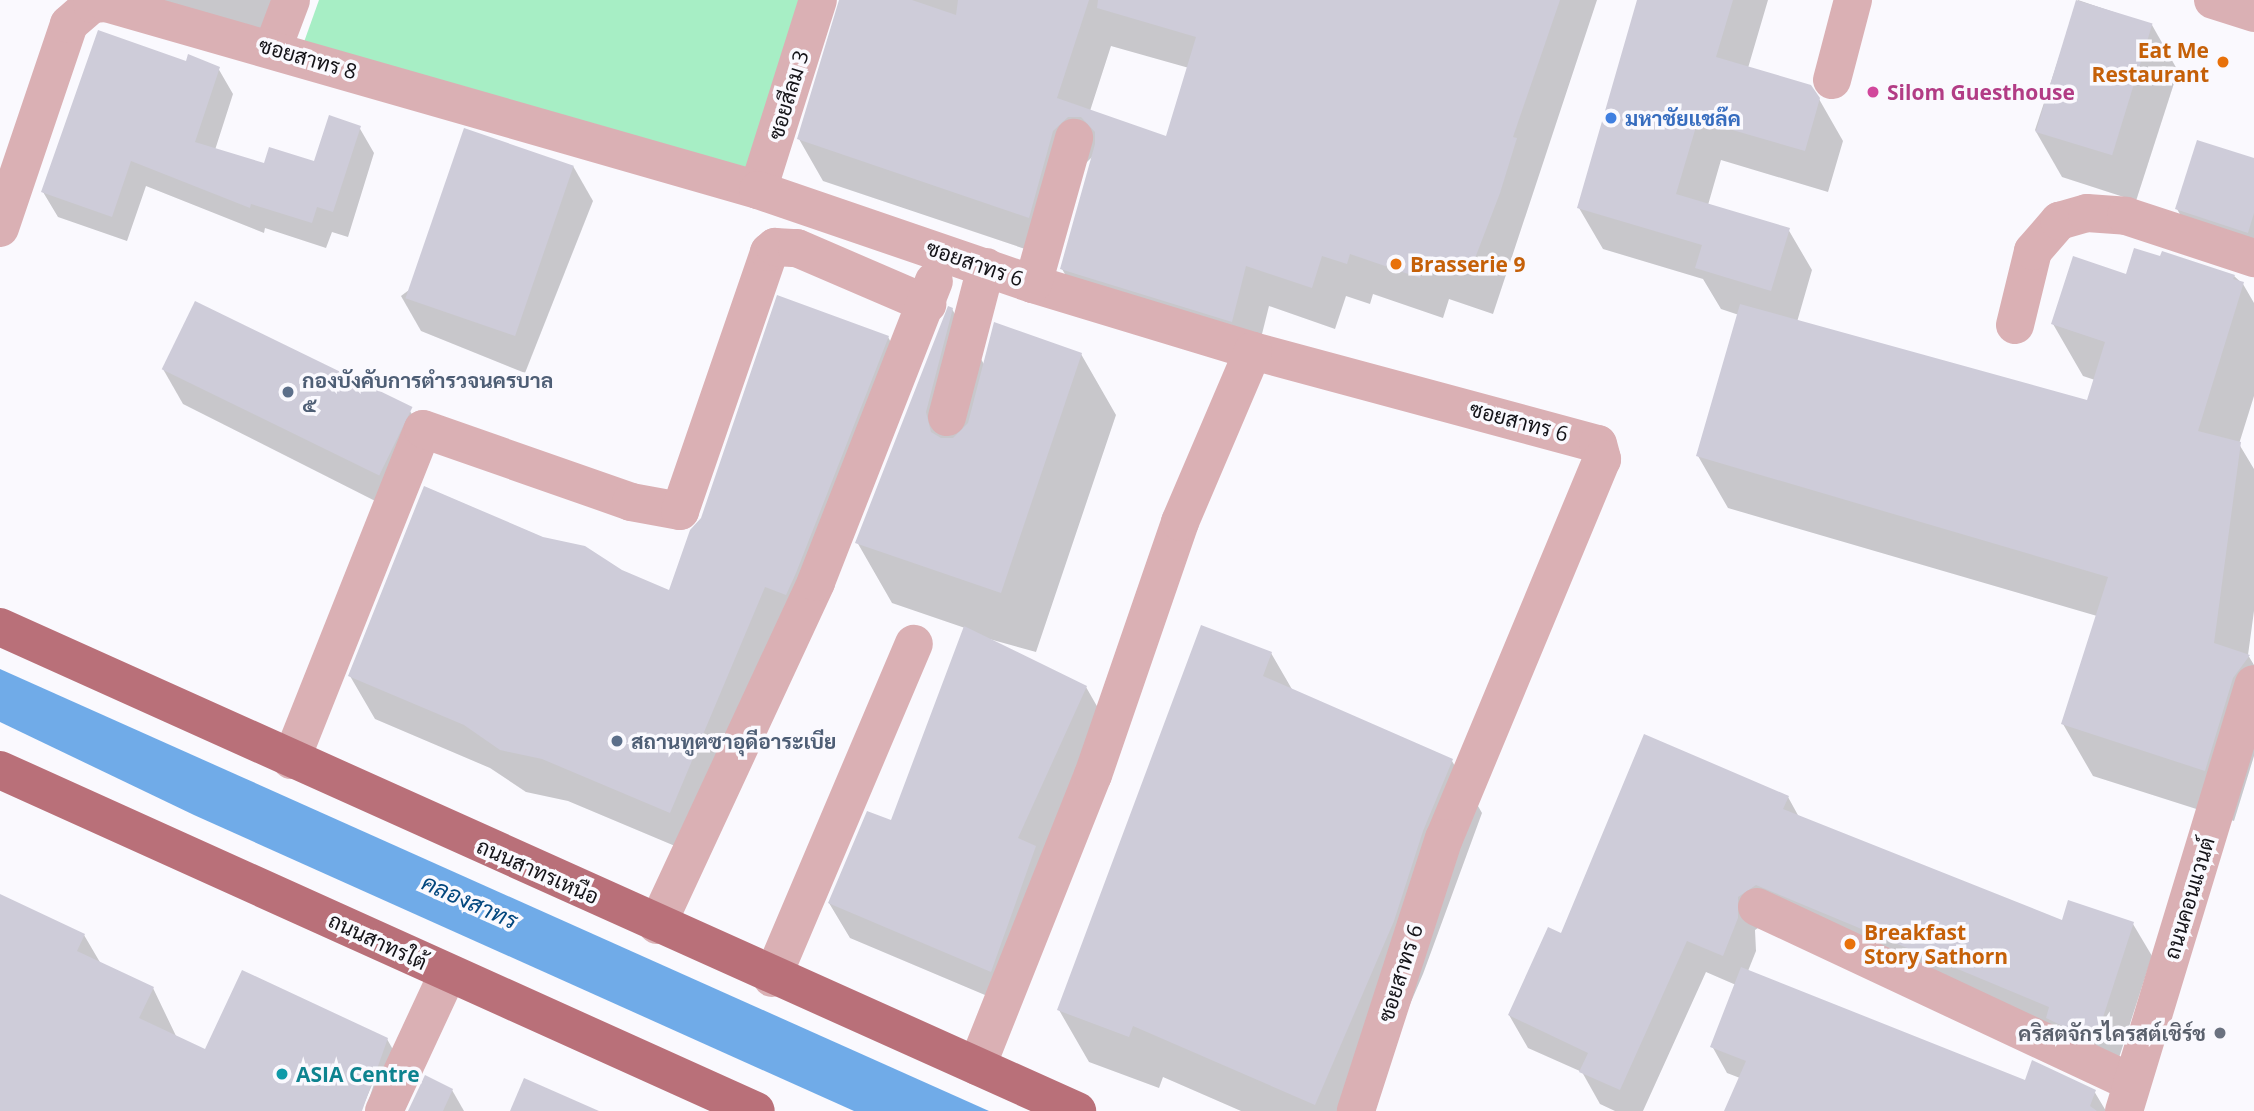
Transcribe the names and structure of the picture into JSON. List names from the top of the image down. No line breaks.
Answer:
{"streets":{"main road":["ถนนสาทรเหนือ","ถนนสาทรใต้"],"street":["ซอยสาทร 8","ซอยสีลม 3","ซอยสาทร 6","ถนนคอนแวนต์"]},"crossings":[["ซอยสาทร 8","ซอยสีลม 3"],["ซอยสาทร 8","ซอยสาทร 6"],["ซอยสีลม 3","ซอยสาทร 6"]],"water":["คลองสาทร"],"places":["Eat Me Restaurant","Silom Guesthouse","มหาชัยแชล๊ค","Brasserie 9","กองบังคับการตำรวจนครบาล ๕","สถานทูตซาอุดีอาระเบีย","Breakfast Story Sathorn","คริสตจักรไครสต์เชิร์ช","ASIA Centre"]}
